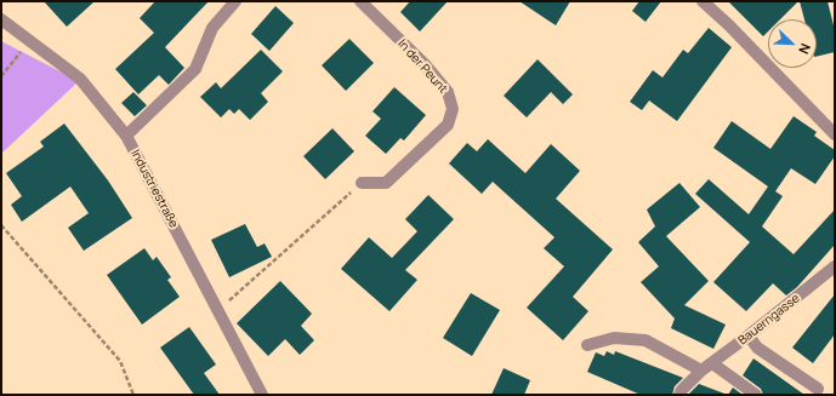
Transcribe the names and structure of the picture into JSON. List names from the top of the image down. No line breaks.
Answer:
{"streets":{"street":["In der Peunt","Industriestraße","Bauerngasse"]},"north":"bottom right"}
